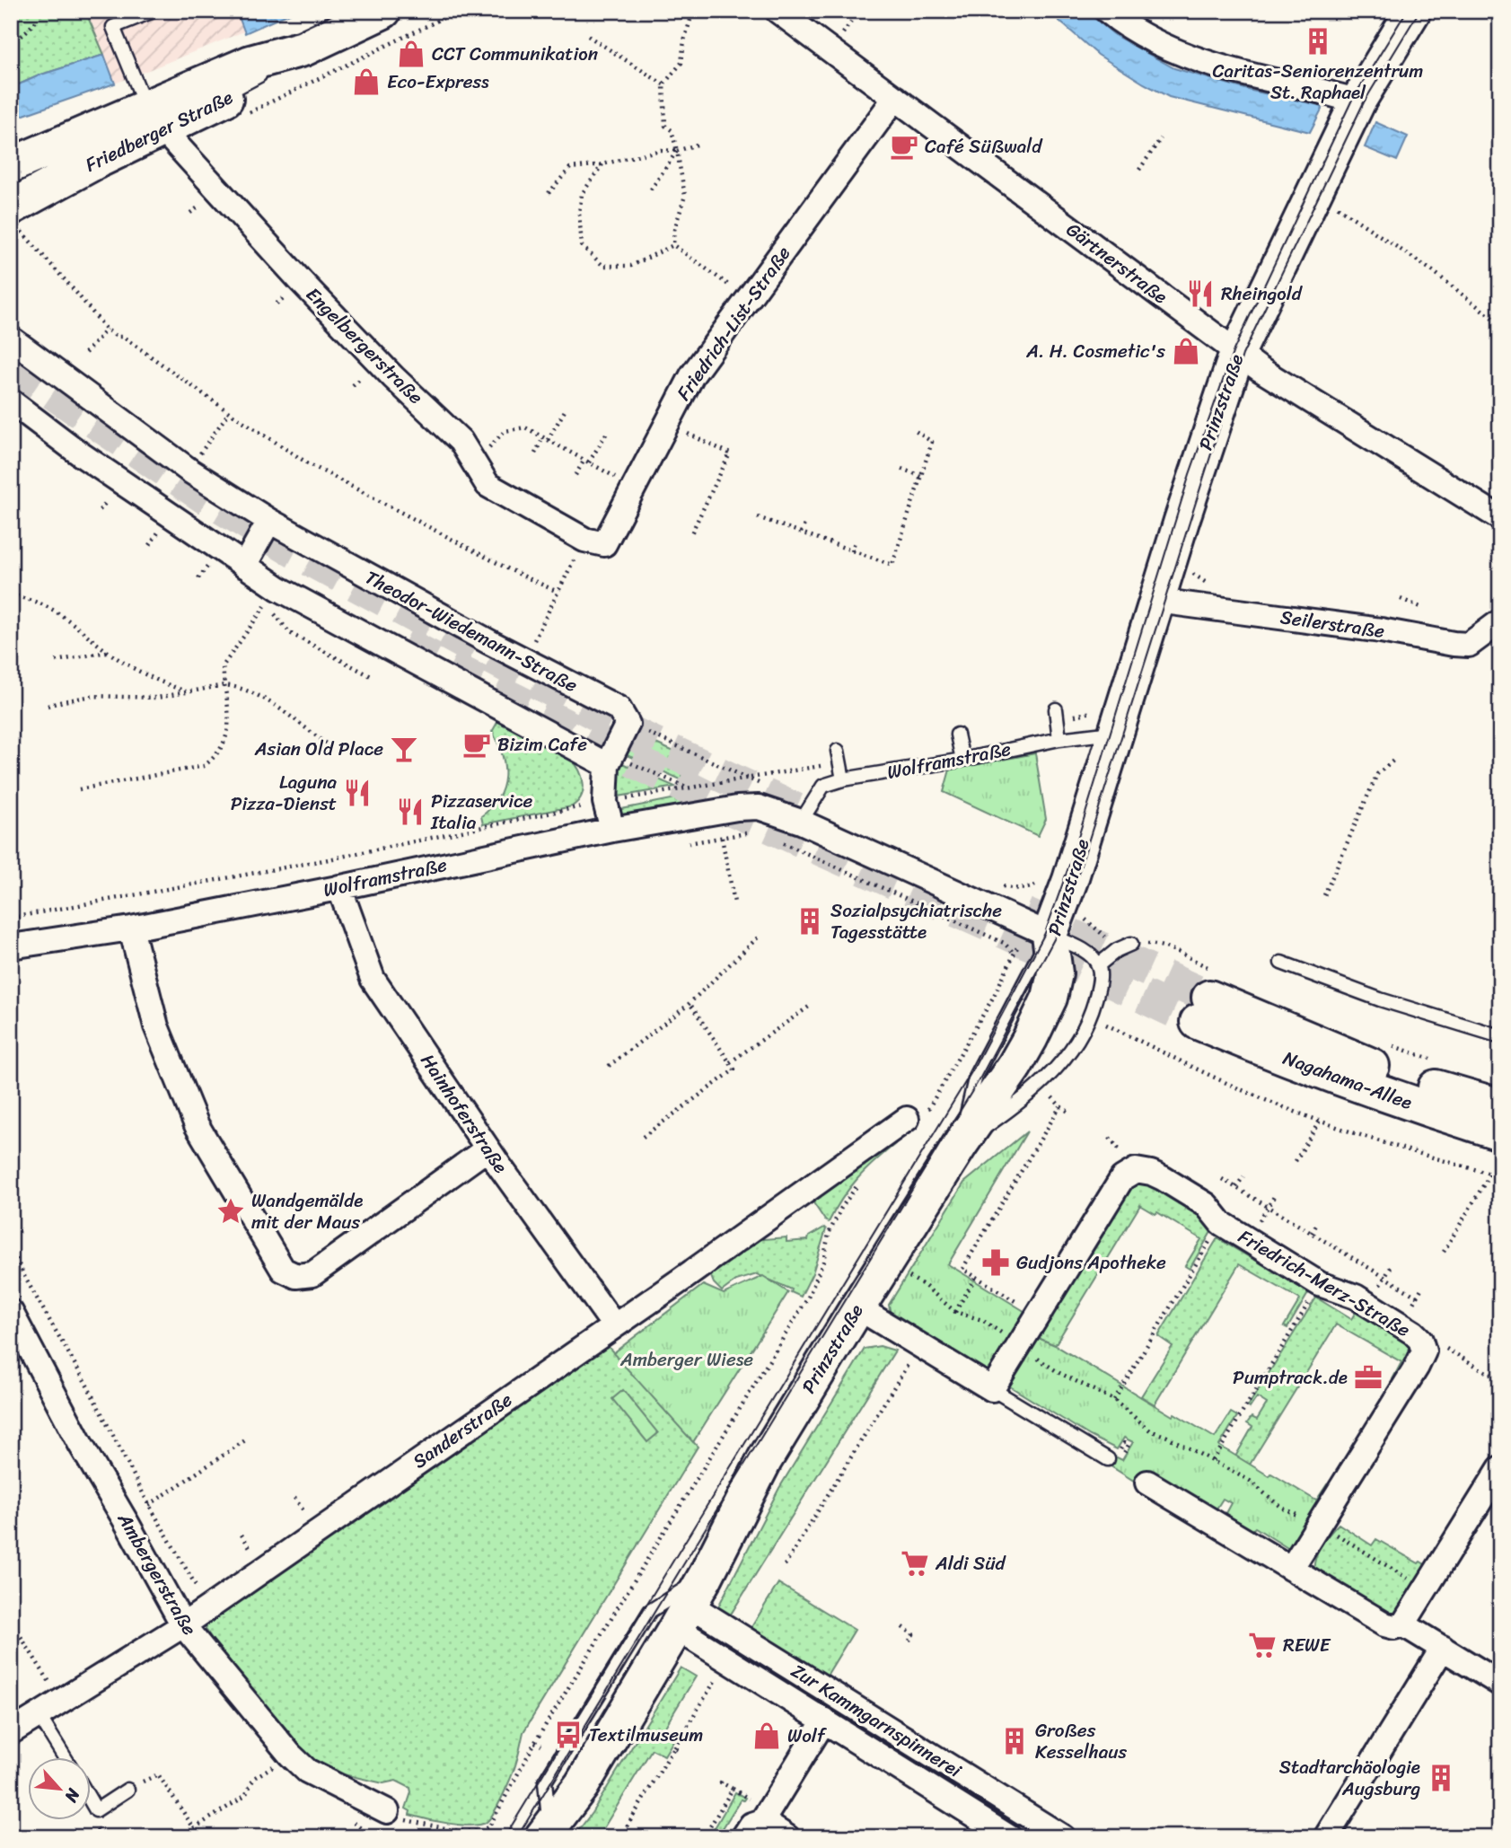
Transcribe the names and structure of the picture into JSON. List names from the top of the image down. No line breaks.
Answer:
{"streets":{"street":["Friedberger Straße","Gärtnerstraße","Friedrich-List-Straße","Engelbergerstraße","Prinzstraße","Seilerstraße","Theodor-Wiedemann-Straße","Wolframstraße","Nagahama-Allee","Hainhoferstraße","Friedrich-Merz-Straße","Sanderstraße","Ambergerstraße","Zur Kammgarnspinnerei"]},"crossings":[["Friedberger Straße","Engelbergerstraße"],["Gärtnerstraße","Friedrich-List-Straße"],["Gärtnerstraße","Prinzstraße"],["Friedrich-List-Straße","Engelbergerstraße"],["Prinzstraße","Seilerstraße"],["Prinzstraße","Wolframstraße"],["Prinzstraße","Zur Kammgarnspinnerei"],["Wolframstraße","Hainhoferstraße"],["Hainhoferstraße","Sanderstraße"],["Sanderstraße","Ambergerstraße"]],"parks":["Amberger Wiese"],"places":{"building":["Caritas-Seniorenzentrum St. Raphael","Sozialpsychiatrische Tagesstätte","Großes Kesselhaus","Stadtarchäologie Augsburg"],"shop":["CCT Communikation","Eco-Express","A. H. Cosmetic's","Wolf"],"cafe":["Café Süßwald","Bizim Cafe"],"restaurant":["Rheingold","Laguna Pizza-Dienst","Pizzaservice Italia"],"bar":["Asian Old Place"],"place":["Wandgemälde mit der Maus"],"pharmacy":["Gudjons Apotheke"],"office":["Pumptrack.de"],"supermarket":["Aldi Süd","REWE"],"bus stop":["Textilmuseum"]},"north":"bottom right"}
